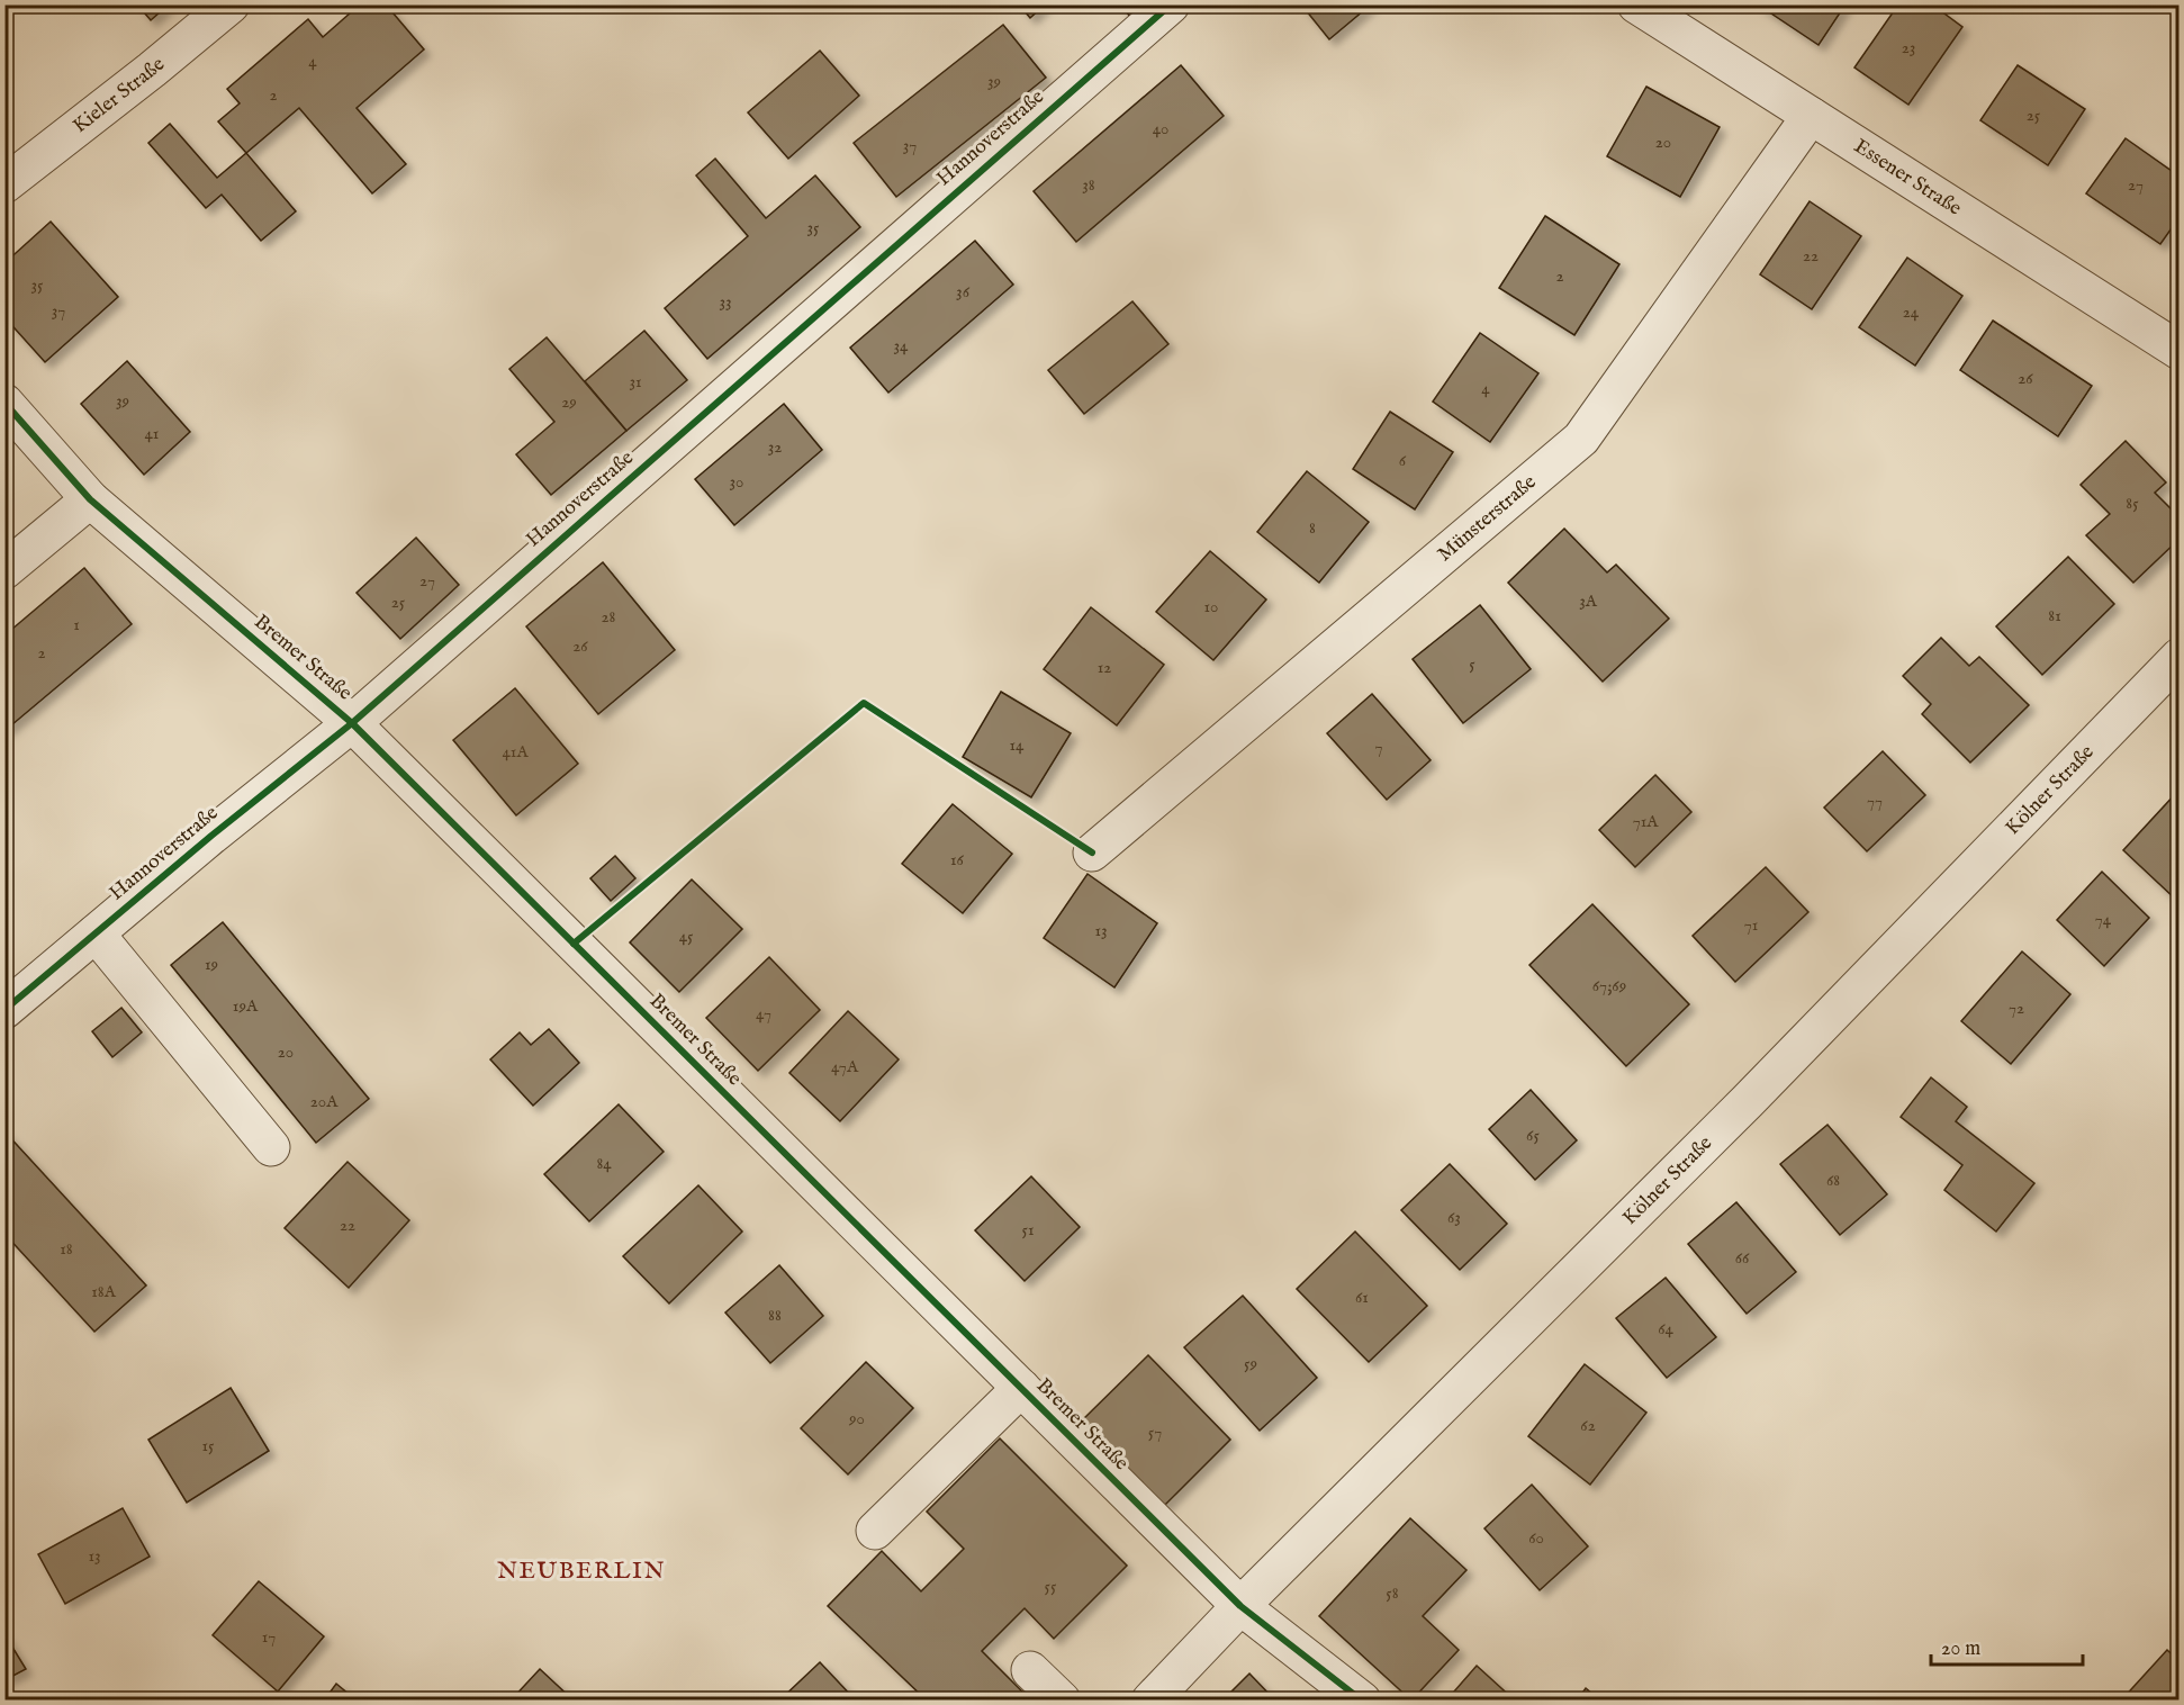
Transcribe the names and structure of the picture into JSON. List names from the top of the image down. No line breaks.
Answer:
{"streets":{"street":["Kieler Straße","Hannoverstraße","Essener Straße","Münsterstraße","Bremer Straße","Kölner Straße"]},"crossings":[["Hannoverstraße","Bremer Straße"],["Essener Straße","Münsterstraße"],["Bremer Straße","Kölner Straße"]],"districts":["NEUBERLIN"],"house_numbers":["23","4","39","2","25","40","20","37","38","27","35","22","2","35","36","33","37","24","34","26","31","4","39","29","41","32","6","30","85","8","27","3A","25","10","81","28","1","26","2","5","12","14","7","41A","77","71A","16","74","71","13","45","19","67;69","19A","72","47","20","47A","20A","65","84","68","63","22","51","18","66","18A","61","88","64","59","90","62","57","15","60","13","55","58","17"],"scale_bar":"20 m"}
